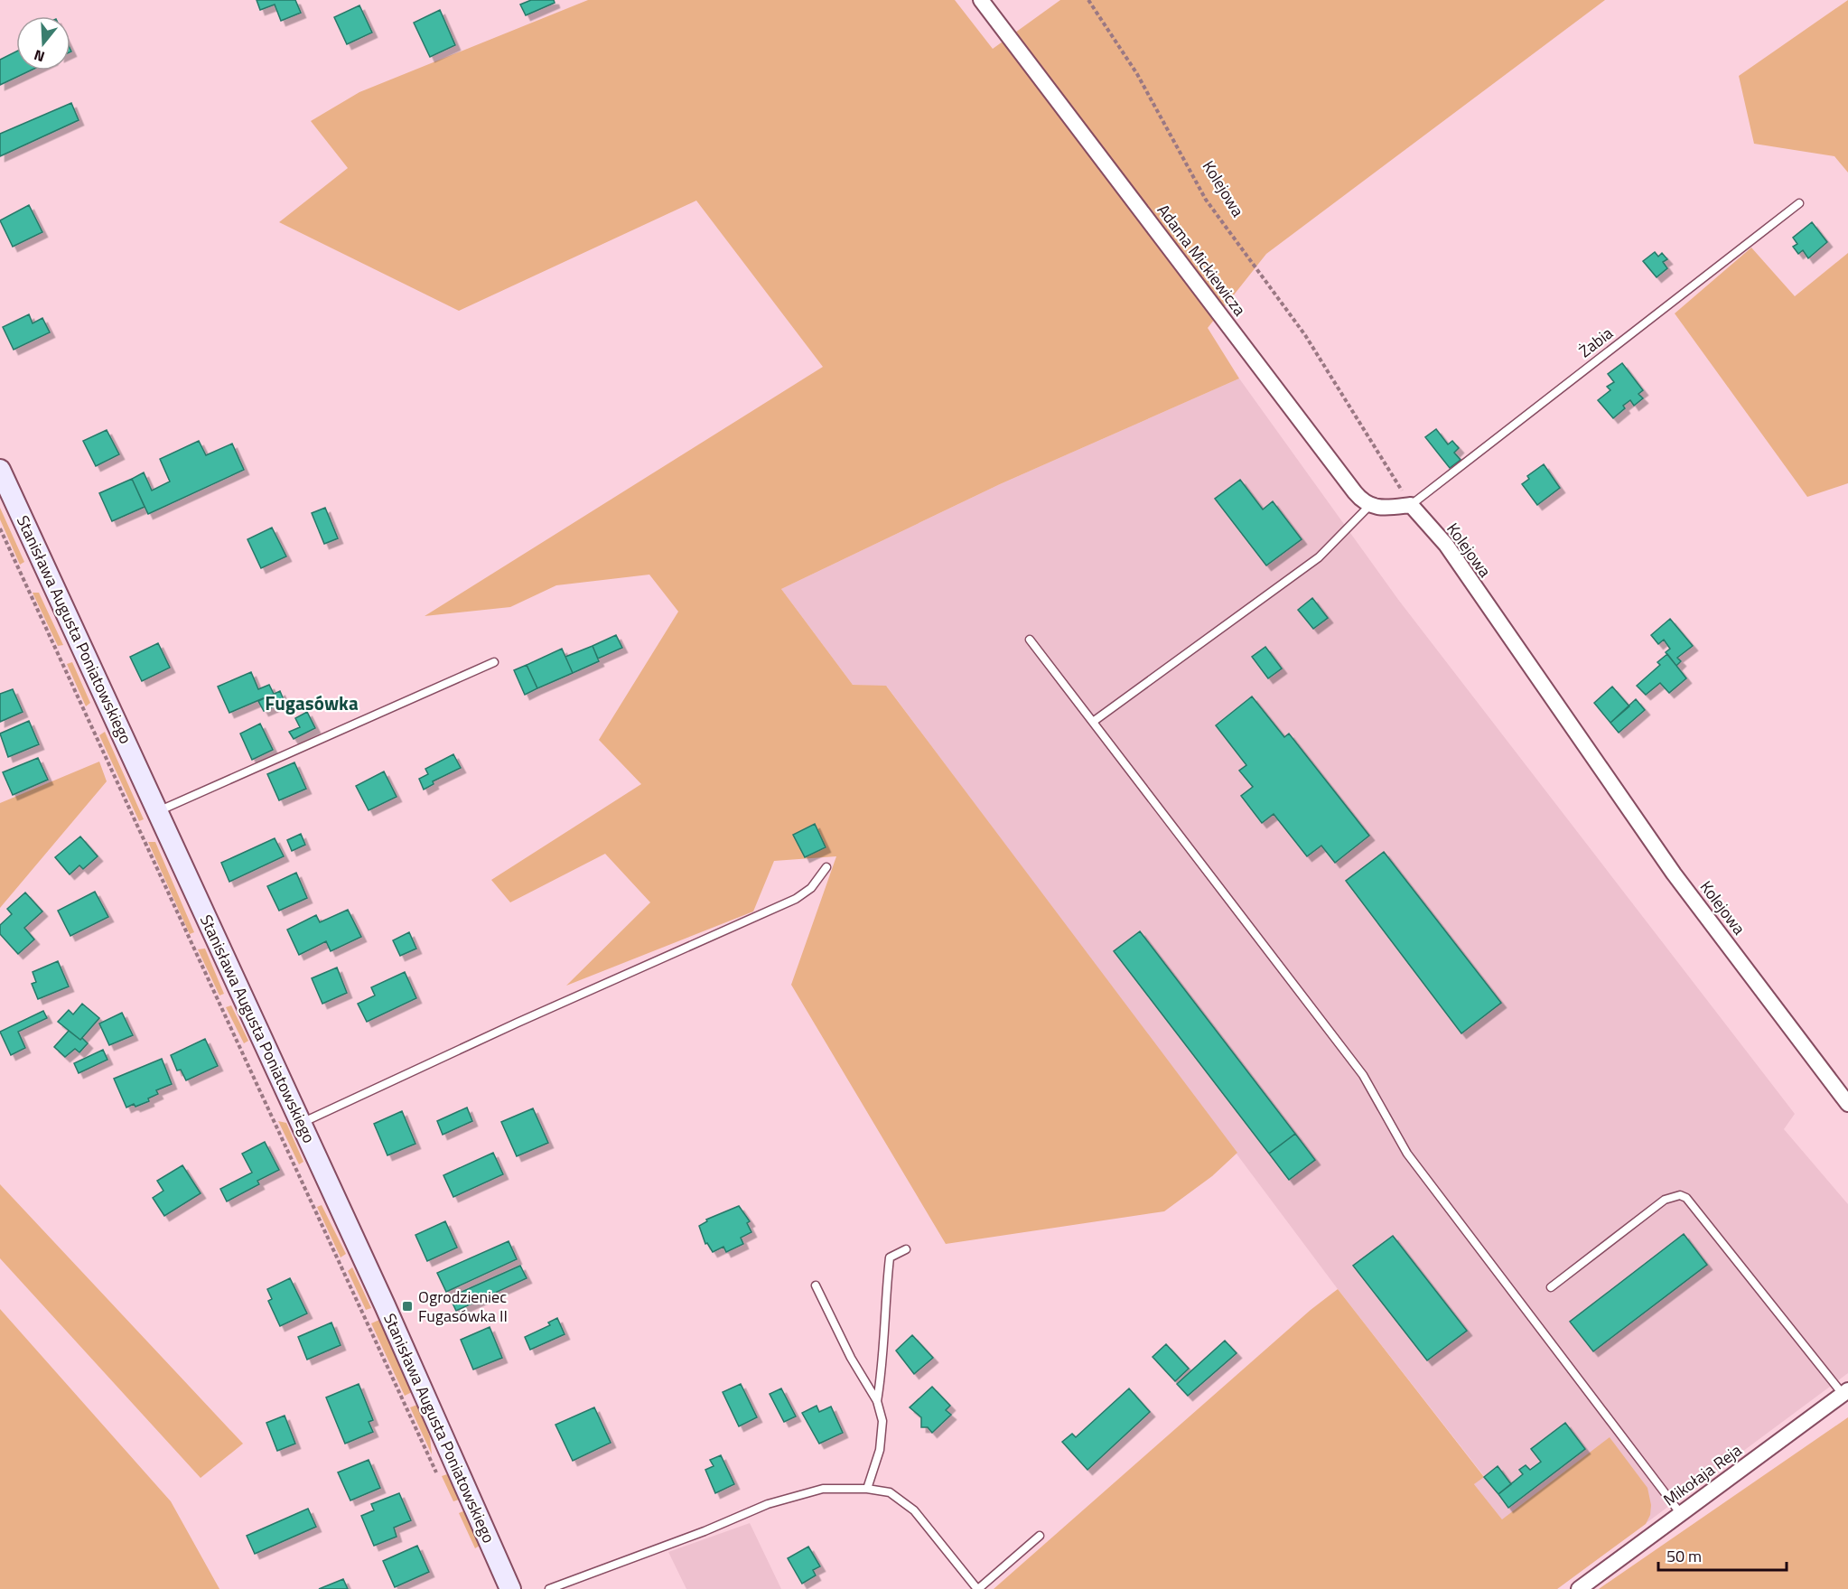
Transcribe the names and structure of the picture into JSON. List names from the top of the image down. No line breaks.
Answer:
{"streets":{"main road":["Stanisława Augusta Poniatowskiego"],"street":["Kolejowa","Adama Mickiewicza","Mikołaja Reja"],"lane":["Żabia"]},"crossings":[["Kolejowa","Żabia"]],"districts":["Fugasówka"],"places":{"transit":["Ogrodzieniec Fugasówka II"]},"scale_bar":"50 m","north":"bottom"}
